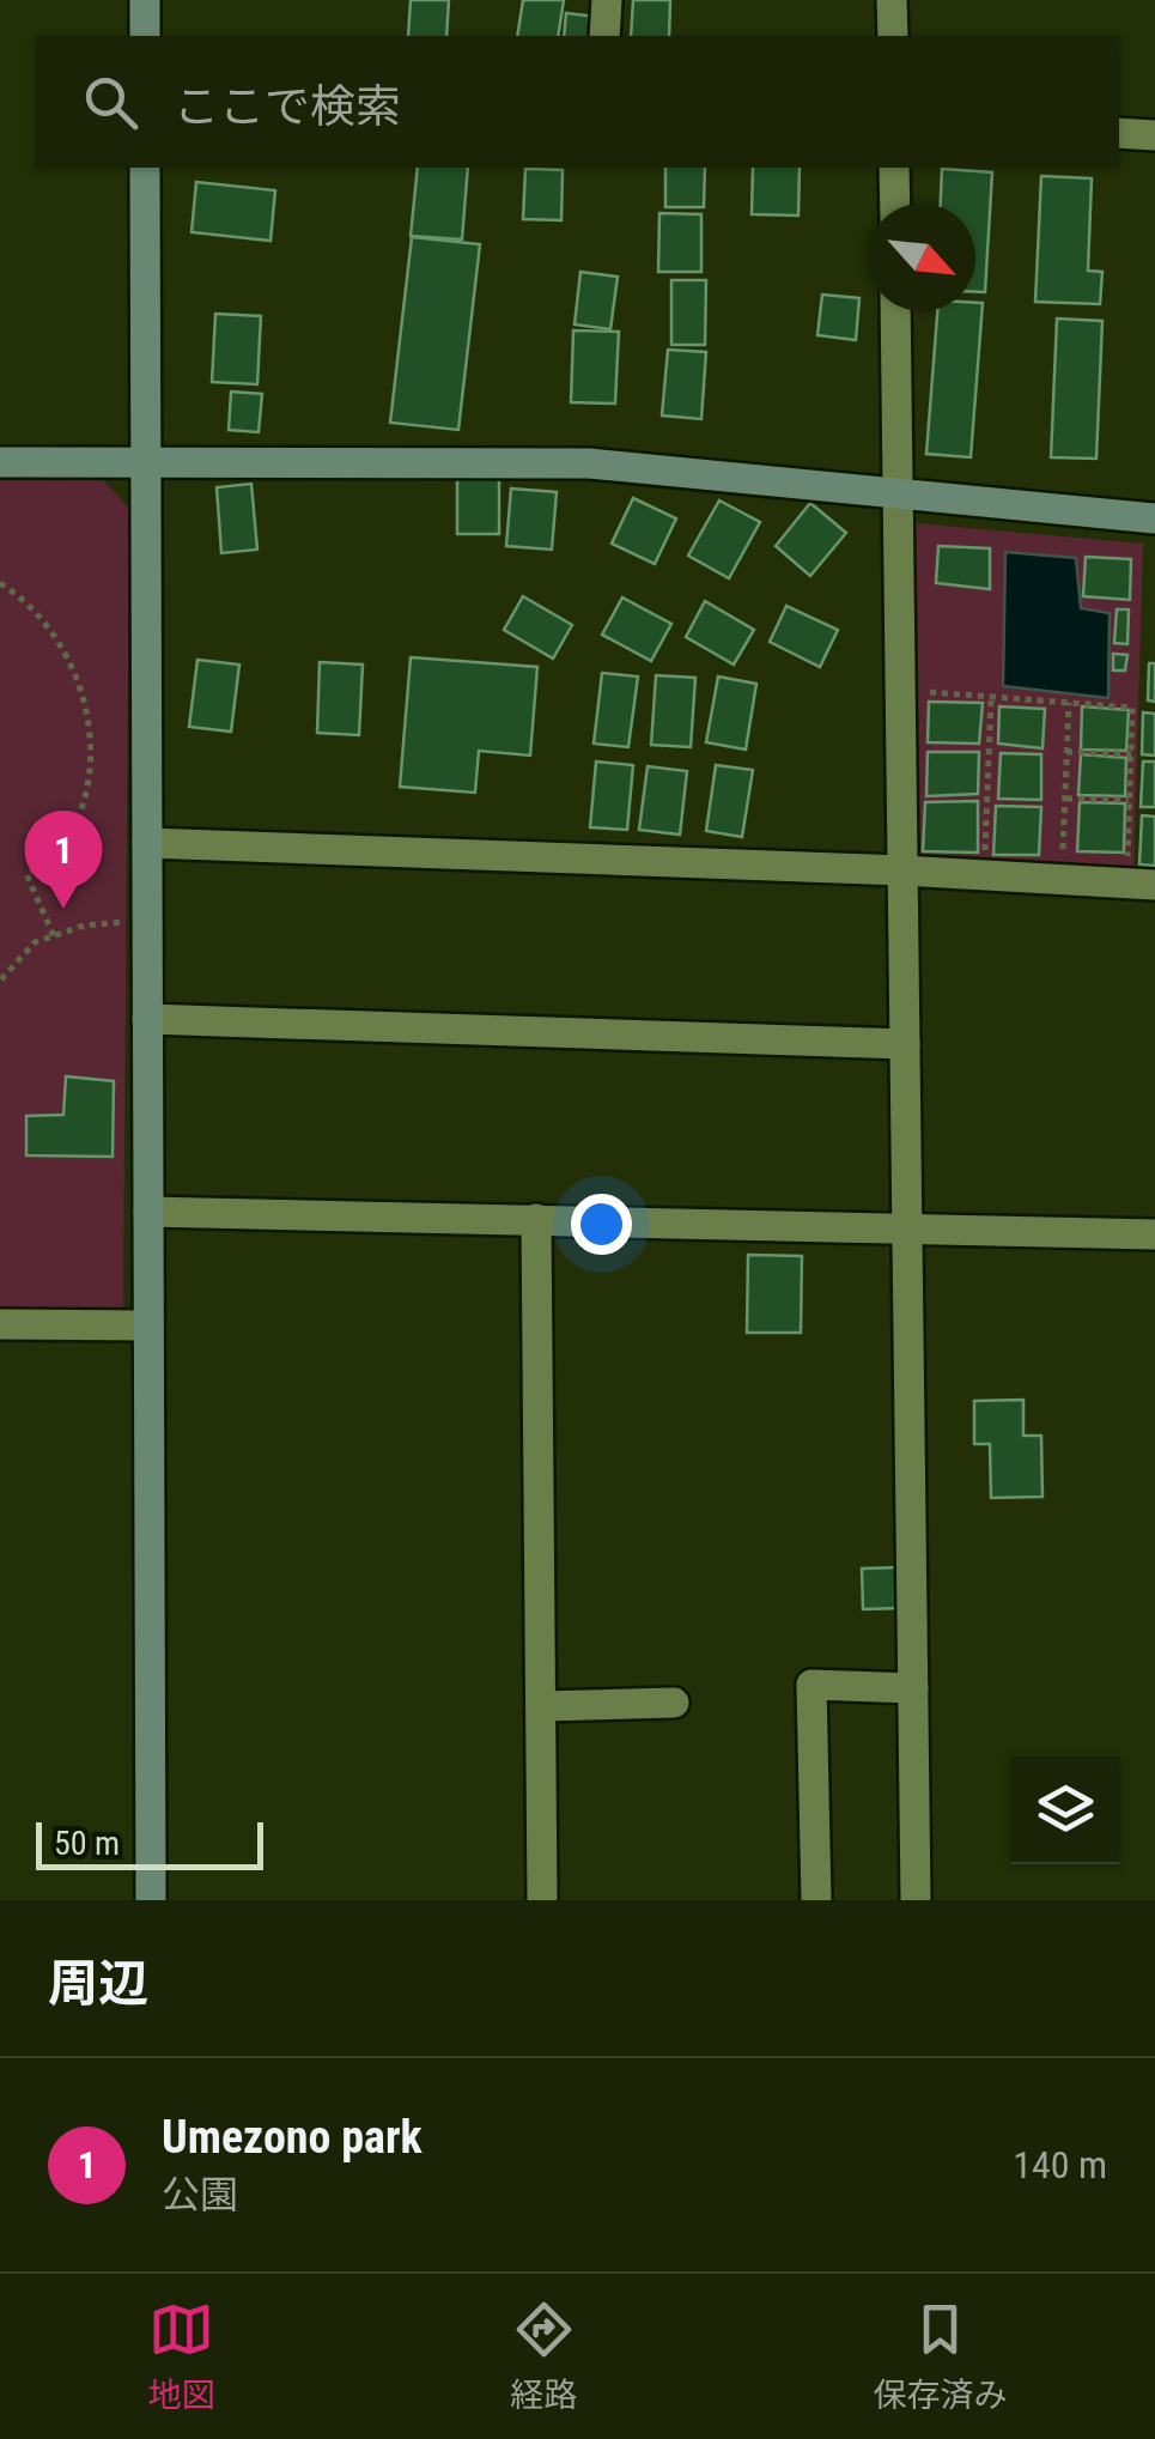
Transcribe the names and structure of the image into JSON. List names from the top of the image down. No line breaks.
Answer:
{"scale_bar":"50 m","north":"bottom right","page":{"search":"ここで検索","pins":"1","scale":"50 m","heading":"周辺","list":[{"mark":"1","name":"Umezono park","note":"公園","value":"140 m"}],"nav":["地図","経路","保存済み"]}}
